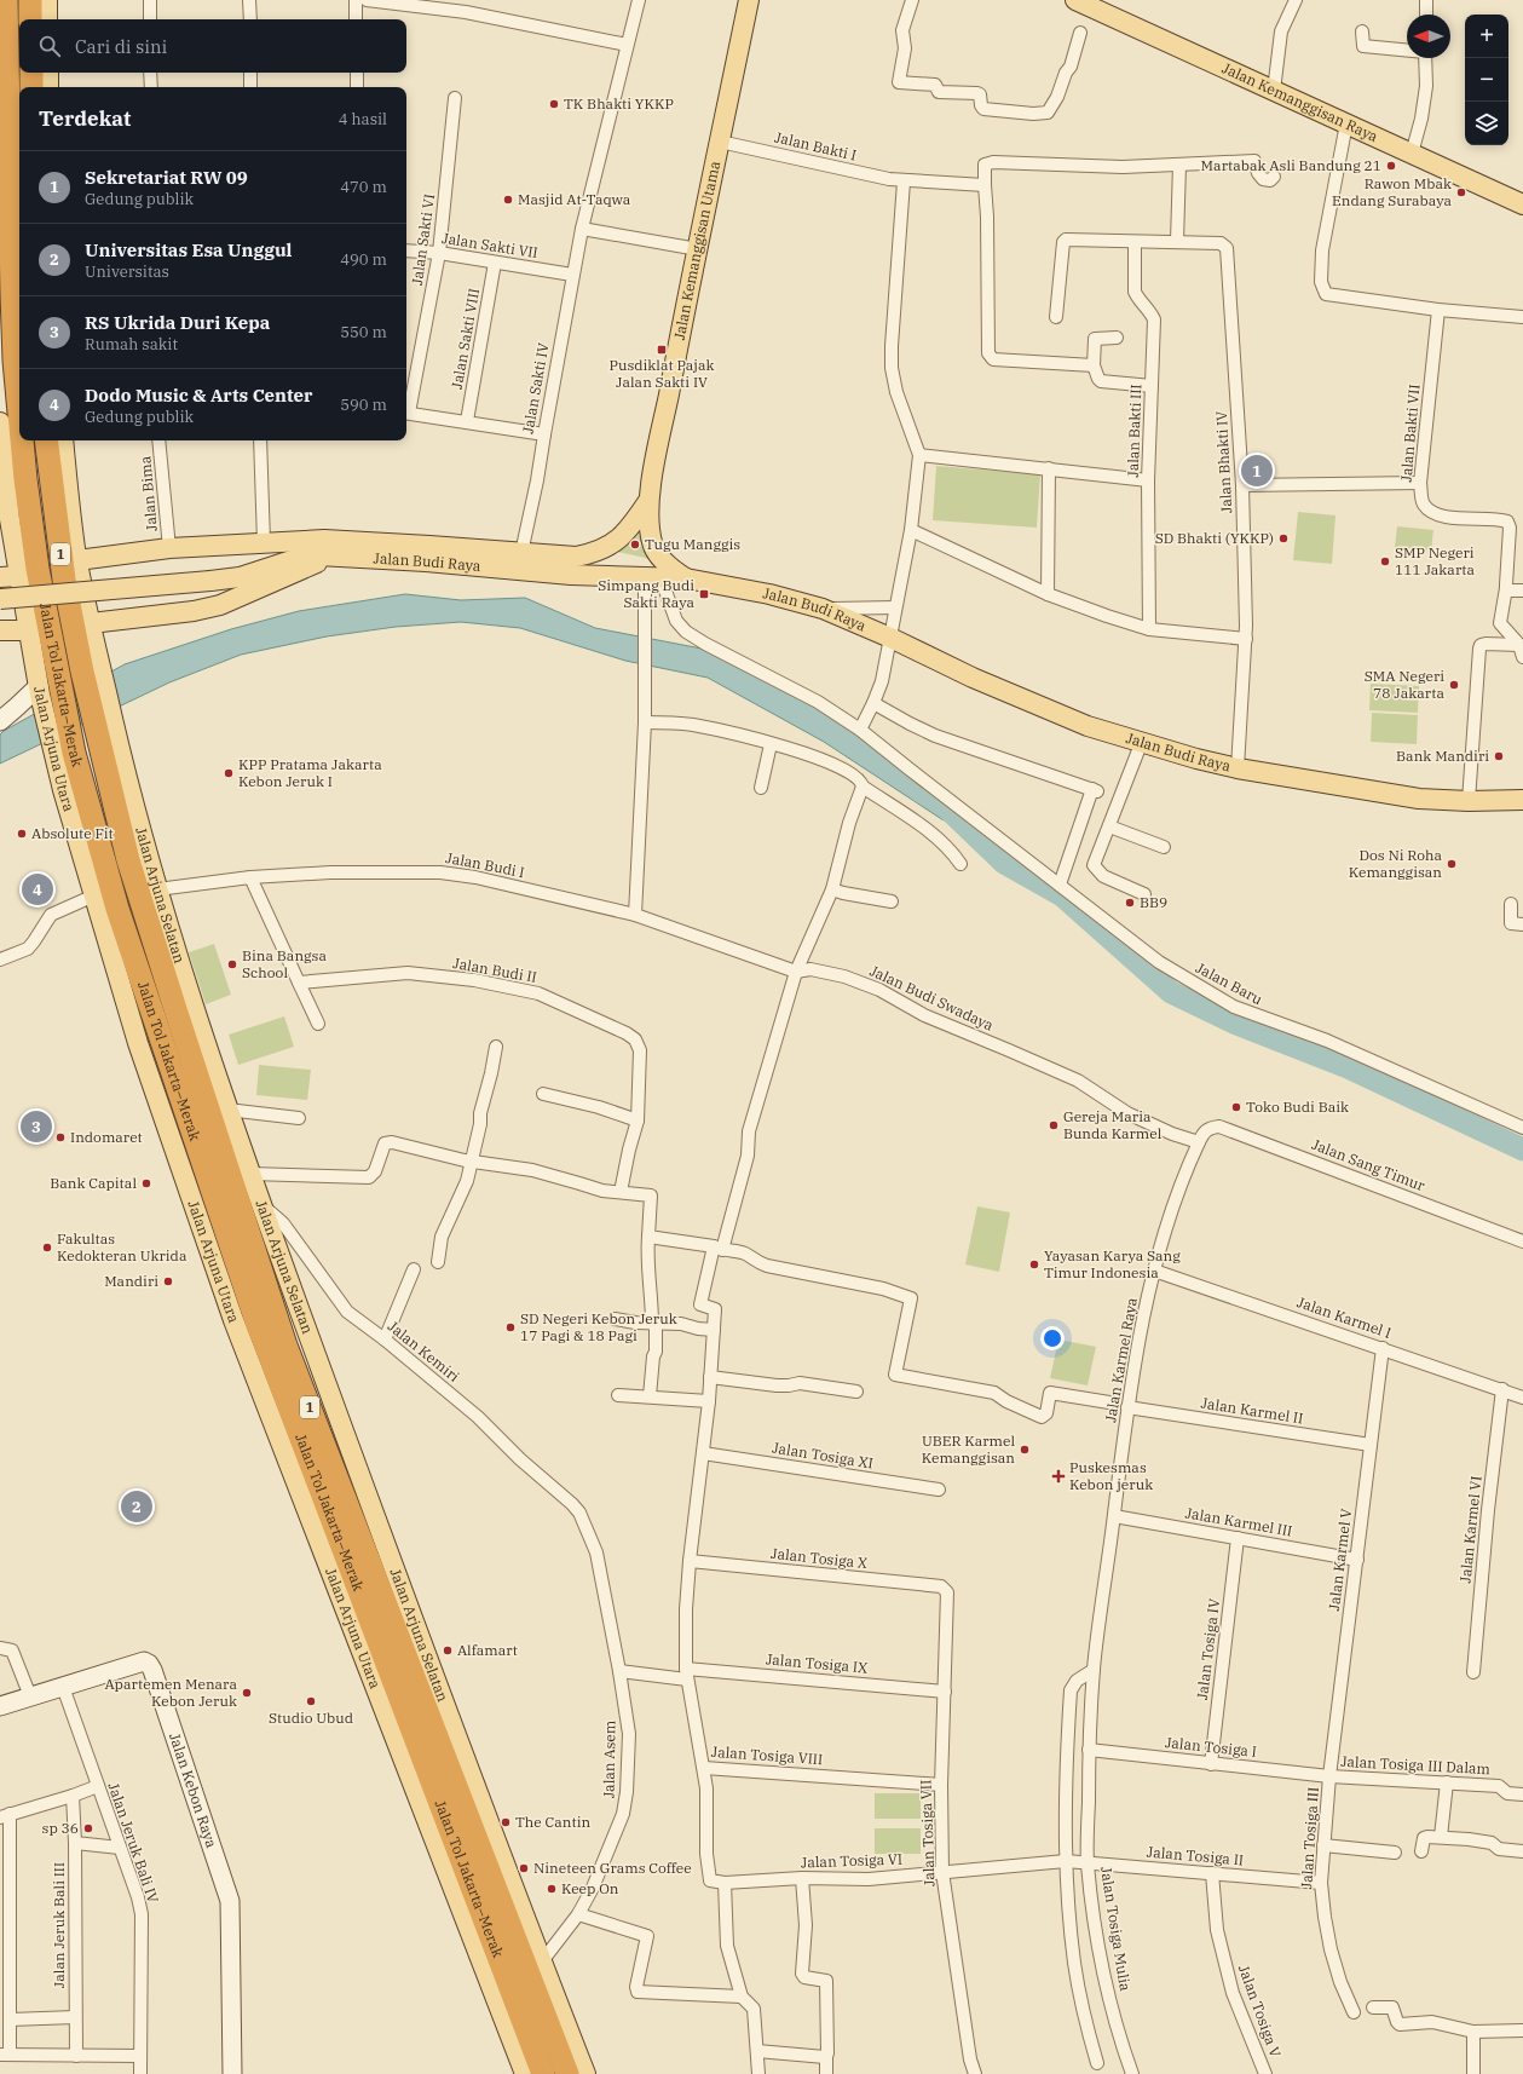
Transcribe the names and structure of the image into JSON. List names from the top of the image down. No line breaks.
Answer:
{"streets":{"highway":["1","Jalan Tol Jakarta–Merak"],"main road":["Jalan Kemanggisan Raya","Jalan Kemanggisan Utama","Jalan Budi Raya","Jalan Arjuna Utara","Jalan Arjuna Selatan"],"street":["Jalan Bakti I","Jalan Sakti VI","Jalan Sakti VII","Jalan Sakti VIII","Jalan Sakti IV","Jalan Bakti III","Jalan Bakti VII","Jalan Bhakti IV","Jalan Bima","Jalan Budi I","Jalan Budi II","Jalan Baru","Jalan Budi Swadaya","Jalan Sang Timur","Jalan Karmel I","Jalan Kemiri","Jalan Karmel Raya","Jalan Karmel II","Jalan Tosiga XI","Jalan Karmel III","Jalan Karmel VI","Jalan Tosiga X","Jalan Karmel V","Jalan Tosiga IV","Jalan Tosiga IX","Jalan Tosiga I","Jalan Tosiga VIII","Jalan Asem","Jalan Tosiga III Dalam","Jalan Kebon Raya","Jalan Tosiga VII","Jalan Tosiga III","Jalan Jeruk Bali IV","Jalan Tosiga II","Jalan Tosiga VI","Jalan Jeruk Bali III","Jalan Tosiga Mulia","Jalan Tosiga V"]},"crossings":[["Jalan Bakti I","Jalan Kemanggisan Utama"],["Jalan Sakti VI","Jalan Sakti VII"],["Jalan Sakti VII","Jalan Sakti VIII"],["Jalan Sakti VII","Jalan Sakti IV"],["Jalan Kemanggisan Utama","Jalan Budi Raya"],["Jalan Sakti IV","Jalan Budi Raya"],["Jalan Bhakti IV","Jalan Budi Raya"],["Jalan Bima","Jalan Budi Raya"],["Jalan Budi Raya","Jalan Baru"],["Jalan Tol Jakarta–Merak","Jalan Arjuna Utara"],["Jalan Tol Jakarta–Merak","Jalan Arjuna Selatan"],["Jalan Budi I","Jalan Arjuna Selatan"],["Jalan Budi I","Jalan Budi Swadaya"],["Jalan Arjuna Selatan","Jalan Kemiri"],["Jalan Arjuna Selatan","Jalan Asem"],["Jalan Budi Swadaya","Jalan Sang Timur"],["Jalan Budi Swadaya","Jalan Karmel Raya"],["Jalan Sang Timur","Jalan Karmel Raya"],["Jalan Karmel I","Jalan Karmel Raya"],["Jalan Karmel I","Jalan Karmel VI"],["Jalan Karmel I","Jalan Karmel V"],["Jalan Kemiri","Jalan Asem"],["Jalan Karmel Raya","Jalan Karmel II"],["Jalan Karmel Raya","Jalan Karmel III"],["Jalan Karmel Raya","Jalan Tosiga Mulia"],["Jalan Karmel II","Jalan Karmel V"],["Jalan Tosiga XI","Jalan Tosiga VIII"],["Jalan Karmel III","Jalan Karmel V"],["Jalan Karmel III","Jalan Tosiga IV"],["Jalan Karmel III","Jalan Tosiga Mulia"],["Jalan Tosiga X","Jalan Tosiga VIII"],["Jalan Tosiga X","Jalan Tosiga VII"],["Jalan Karmel V","Jalan Tosiga I"],["Jalan Karmel V","Jalan Tosiga III Dalam"],["Jalan Karmel V","Jalan Tosiga III"],["Jalan Tosiga IV","Jalan Tosiga I"],["Jalan Tosiga IX","Jalan Tosiga VIII"],["Jalan Tosiga IX","Jalan Asem"],["Jalan Tosiga IX","Jalan Tosiga VII"],["Jalan Tosiga I","Jalan Tosiga III Dalam"],["Jalan Tosiga I","Jalan Tosiga III"],["Jalan Tosiga I","Jalan Tosiga Mulia"],["Jalan Tosiga VIII","Jalan Tosiga VII"],["Jalan Tosiga III Dalam","Jalan Tosiga III"],["Jalan Kebon Raya","Jalan Jeruk Bali IV"],["Jalan Tosiga VII","Jalan Tosiga VI"],["Jalan Tosiga III","Jalan Tosiga II"],["Jalan Tosiga II","Jalan Tosiga VI"],["Jalan Tosiga II","Jalan Tosiga Mulia"],["Jalan Tosiga II","Jalan Tosiga V"]],"places":{"other":["TK Bhakti YKKP","Martabak Asli Bandung 21","Rawon Mbak Endang Surabaya","Masjid At-Taqwa","SD Bhakti (YKKP)","Tugu Manggis","SMP Negeri 111 Jakarta","SMA Negeri 78 Jakarta","Bank Mandiri","KPP Pratama Jakarta Kebon Jeruk I","Absolute Fit","Dos Ni Roha Kemanggisan","BB9","Bina Bangsa School","Toko Budi Baik","Gereja Maria Bunda Karmel","Indomaret","Bank Capital","Fakultas Kedokteran Ukrida","Yayasan Karya Sang Timur Indonesia","Mandiri","SD Negeri Kebon Jeruk 17 Pagi & 18 Pagi","UBER Karmel Kemanggisan","Alfamart","Apartemen Menara Kebon Jeruk","Studio Ubud","The Cantin","sp 36","Nineteen Grams Coffee","Keep On"],"transit":["Pusdiklat Pajak Jalan Sakti IV","Simpang Budi Sakti Raya"],"health":["Puskesmas Kebon jeruk"]},"north":"left","page":{"map_buttons":["+","−"],"search":"Cari di sini","heading":["Terdekat","4 hasil"],"list":[{"mark":"1","name":"Sekretariat RW 09","note":"Gedung publik","value":"470 m"},{"mark":"2","name":"Universitas Esa Unggul","note":"Universitas","value":"490 m"},{"mark":"3","name":"RS Ukrida Duri Kepa","note":"Rumah sakit","value":"550 m"},{"mark":"4","name":"Dodo Music & Arts Center","note":"Gedung publik","value":"590 m"}],"pins":["1","4","3","2"]}}
